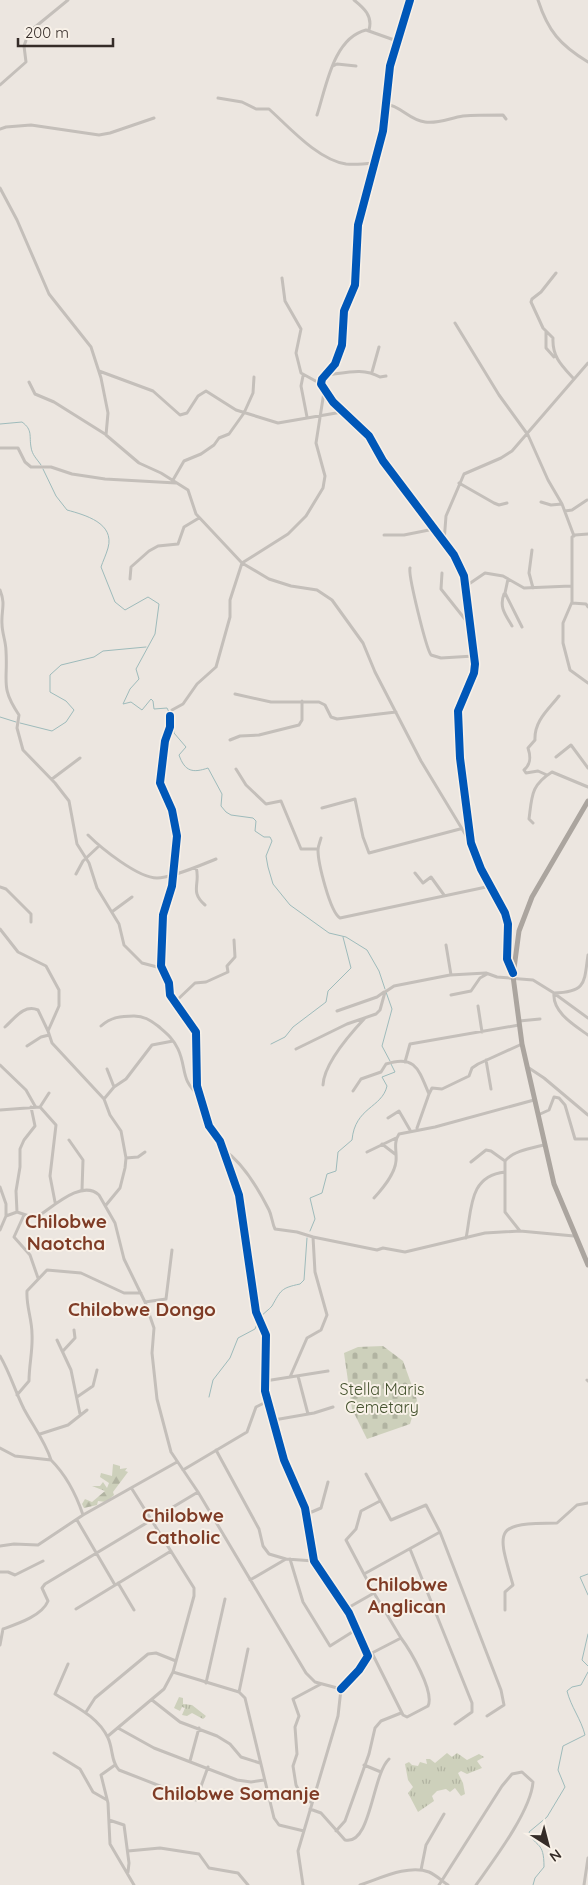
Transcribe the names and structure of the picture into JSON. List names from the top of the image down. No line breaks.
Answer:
{"districts":["Chilobwe Naotcha","Chilobwe Dongo","Chilobwe Catholic","Chilobwe Anglican","Chilobwe Somanje"],"parks":["Stella Maris Cemetary"],"scale_bar":"200 m","north":"bottom right"}
